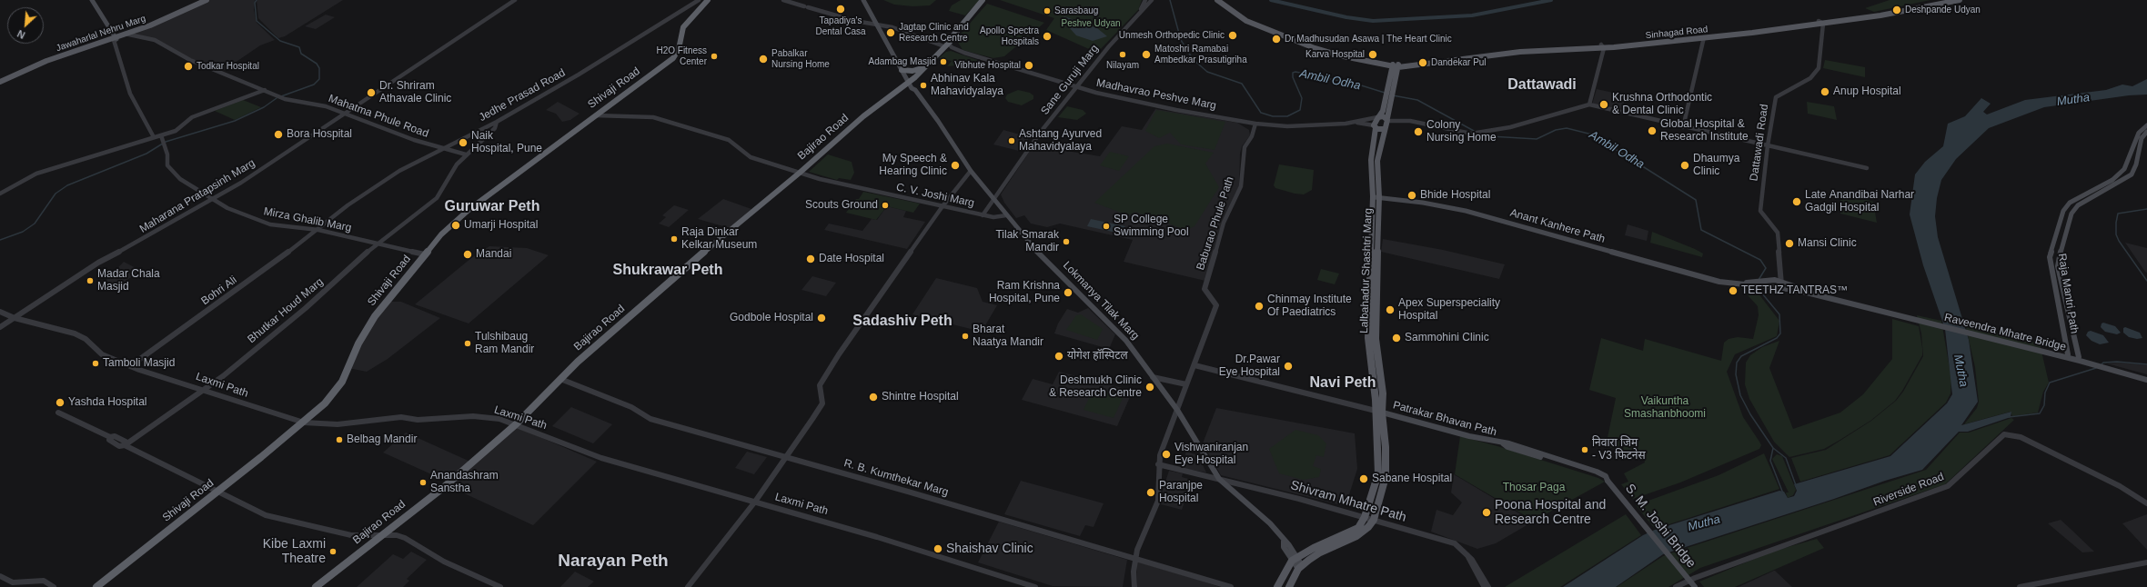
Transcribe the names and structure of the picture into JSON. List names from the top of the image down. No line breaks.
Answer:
{"streets":{"highway":["Shivaji Road","Bajirao Road"],"main road":["Sinhagad Road","Jawaharlal Nehru Marg","Anant Kanhere Path","Lalbahadur Shashtri Marg","Raja Mantri Path","Lokmanya Tilak Marg","Raveendra Mhatre Bridge","Patrakar Bhavan Path","S. M. Joshi Bridge"],"street":["Sane Guruji Marg","Madhavrao Peshve Marg","Jedhe Prasad Road","Mahatma Phule Road","Dattawadi Road","C. V. Joshi Marg","Maharana Pratapsinh Marg","Mirza Ghalib Marg","Baburao Phule Path","Bohri Ali","Bhutkar Houd Marg","Laxmi Path","R. B. Kumthekar Marg","Riverside Road","Shivram Mhatre Path"]},"crossings":[["Sinhagad Road","Dattawadi Road"],["Sane Guruji Marg","Madhavrao Peshve Marg"],["Sane Guruji Marg","C. V. Joshi Marg"],["Sane Guruji Marg","Lokmanya Tilak Marg"],["Shivaji Road","C. V. Joshi Marg"],["Shivaji Road","Mirza Ghalib Marg"],["Shivaji Road","Laxmi Path"],["Madhavrao Peshve Marg","Bajirao Road"],["Madhavrao Peshve Marg","Baburao Phule Path"],["Madhavrao Peshve Marg","Lalbahadur Shashtri Marg"],["Madhavrao Peshve Marg","Lokmanya Tilak Marg"],["Jedhe Prasad Road","Mahatma Phule Road"],["Jedhe Prasad Road","Mirza Ghalib Marg"],["Jedhe Prasad Road","Bohri Ali"],["Jedhe Prasad Road","Bhutkar Houd Marg"],["Mahatma Phule Road","Maharana Pratapsinh Marg"],["Mahatma Phule Road","Bhutkar Houd Marg"],["Bajirao Road","C. V. Joshi Marg"],["Bajirao Road","Lokmanya Tilak Marg"],["Bajirao Road","Laxmi Path"],["Bajirao Road","R. B. Kumthekar Marg"],["Dattawadi Road","Anant Kanhere Path"],["C. V. Joshi Marg","Lokmanya Tilak Marg"],["Maharana Pratapsinh Marg","Mirza Ghalib Marg"],["Maharana Pratapsinh Marg","Laxmi Path"],["Mirza Ghalib Marg","Bohri Ali"],["Mirza Ghalib Marg","Bhutkar Houd Marg"],["Baburao Phule Path","Lokmanya Tilak Marg"],["Baburao Phule Path","R. B. Kumthekar Marg"],["Baburao Phule Path","Shivram Mhatre Path"],["Anant Kanhere Path","Lalbahadur Shashtri Marg"],["Anant Kanhere Path","Raveendra Mhatre Bridge"],["Lalbahadur Shashtri Marg","Lokmanya Tilak Marg"],["Lalbahadur Shashtri Marg","Patrakar Bhavan Path"],["Lalbahadur Shashtri Marg","Shivram Mhatre Path"],["Bohri Ali","Laxmi Path"],["Raja Mantri Path","Raveendra Mhatre Bridge"],["Lokmanya Tilak Marg","Shivram Mhatre Path"],["Bhutkar Houd Marg","Laxmi Path"],["Patrakar Bhavan Path","S. M. Joshi Bridge"]],"districts":["Dattawadi","Guruwar Peth","Shukrawar Peth","Sadashiv Peth","Navi Peth","Narayan Peth"],"water":["Ambil Odha","Mutha"],"parks":["Peshve Udyan","Vaikuntha Smashanbhoomi","Thosar Paga"],"places":["Tapadiya's Dental Casa","Deshpande Udyan","Sarasbaug","Jagtap Clinic and Research Centre","Unmesh Orthopedic Clinic","Apollo Spectra Hospitals","Dr Madhusudan Asawa | The Heart Clinic","Nilayam","Matoshri Ramabai Ambedkar Prasutigriha","Karva Hospital","H2O Fitness Center","Pabalkar Nursing Home","Adambag Masjid","Dandekar Pul","Vibhute Hospital","Todkar Hospital","Abhinav Kala Mahavidyalaya","Anup Hospital","Dr. Shriram Athavale Clinic","Krushna Orthodontic & Dental Clinic","Global Hospital & Research Institute","Colony Nursing Home","Bora Hospital","Ashtang Ayurved Mahavidyalaya","Naik Hospital, Pune","My Speech & Hearing Clinic","Dhaumya Clinic","Bhide Hospital","Late Anandibai Narhar Gadgil Hospital","Scouts Ground","Umarji Hospital","SP College Swimming Pool","Raja Dinkar Kelkar Museum","Tilak Smarak Mandir","Mansi Clinic","Mandai","Date Hospital","Madar Chala Masjid","TEETHZ TANTRAS™","Ram Krishna Hospital, Pune","Chinmay Institute Of Paediatrics","Apex Superspeciality Hospital","Godbole Hospital","Bharat Naatya Mandir","Sammohini Clinic","Tulshibaug Ram Mandir","योगेश हॉस्पिटल","Tamboli Masjid","Dr.Pawar Eye Hospital","Deshmukh Clinic & Research Centre","Shintre Hospital","Yashda Hospital","Belbag Mandir","निवारा जिम - V3 फिटनेस","Vishwaniranjan Eye Hospital","Sabane Hospital","Anandashram Sanstha","Paranjpe Hospital","Poona Hospital and Research Centre","Shaishav Clinic","Kibe Laxmi Theatre"],"north":"bottom left"}
